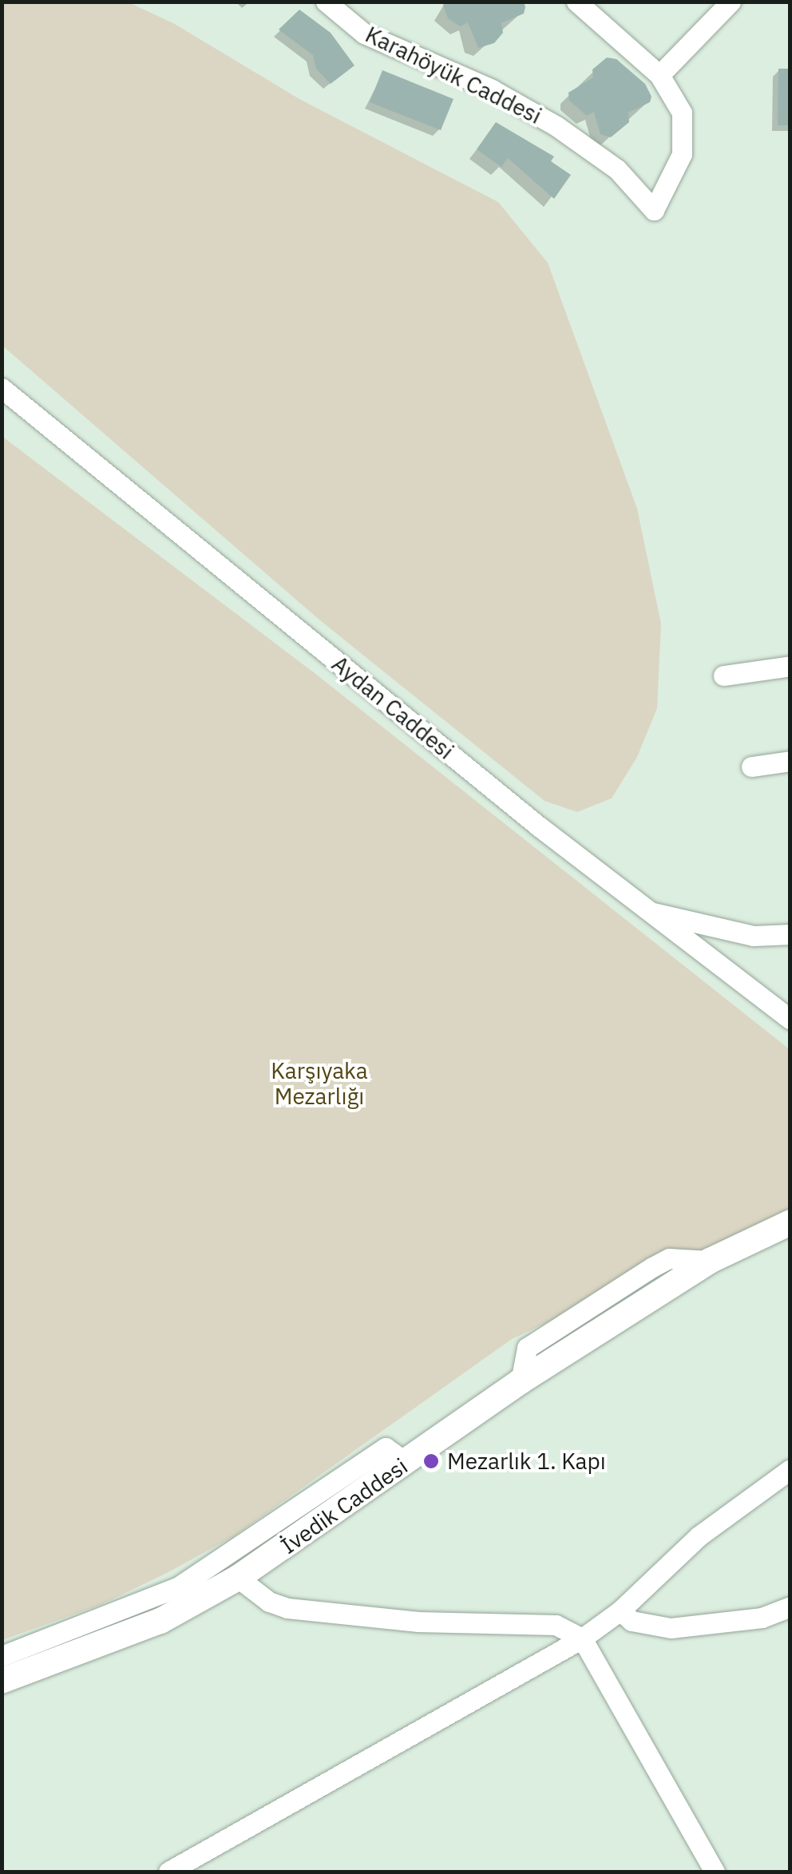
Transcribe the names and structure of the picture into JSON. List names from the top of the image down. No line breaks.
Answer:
{"streets":{"main road":["İvedik Caddesi"],"street":["Karahöyük Caddesi","Aydan Caddesi"]},"parks":["Karşıyaka Mezarlığı"],"places":["Mezarlık 1. Kapı"]}
